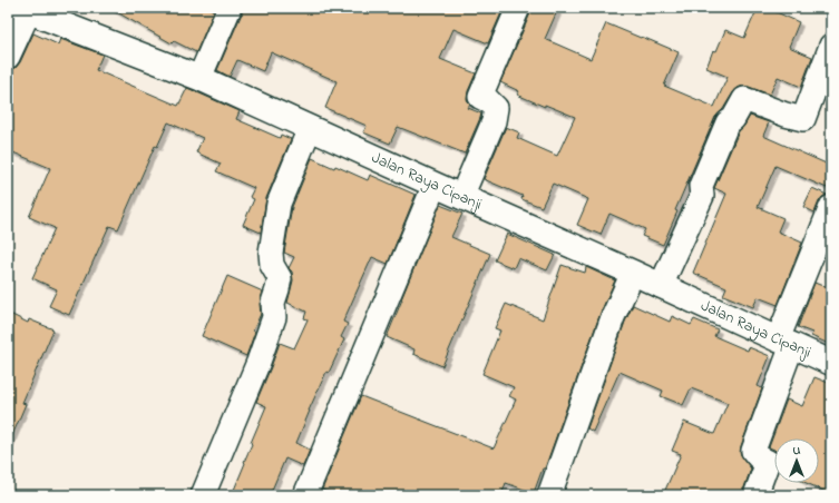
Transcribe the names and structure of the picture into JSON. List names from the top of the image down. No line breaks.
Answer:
{"streets":{"main road":["Jalan Raya Cipanji"]},"north":"top"}
